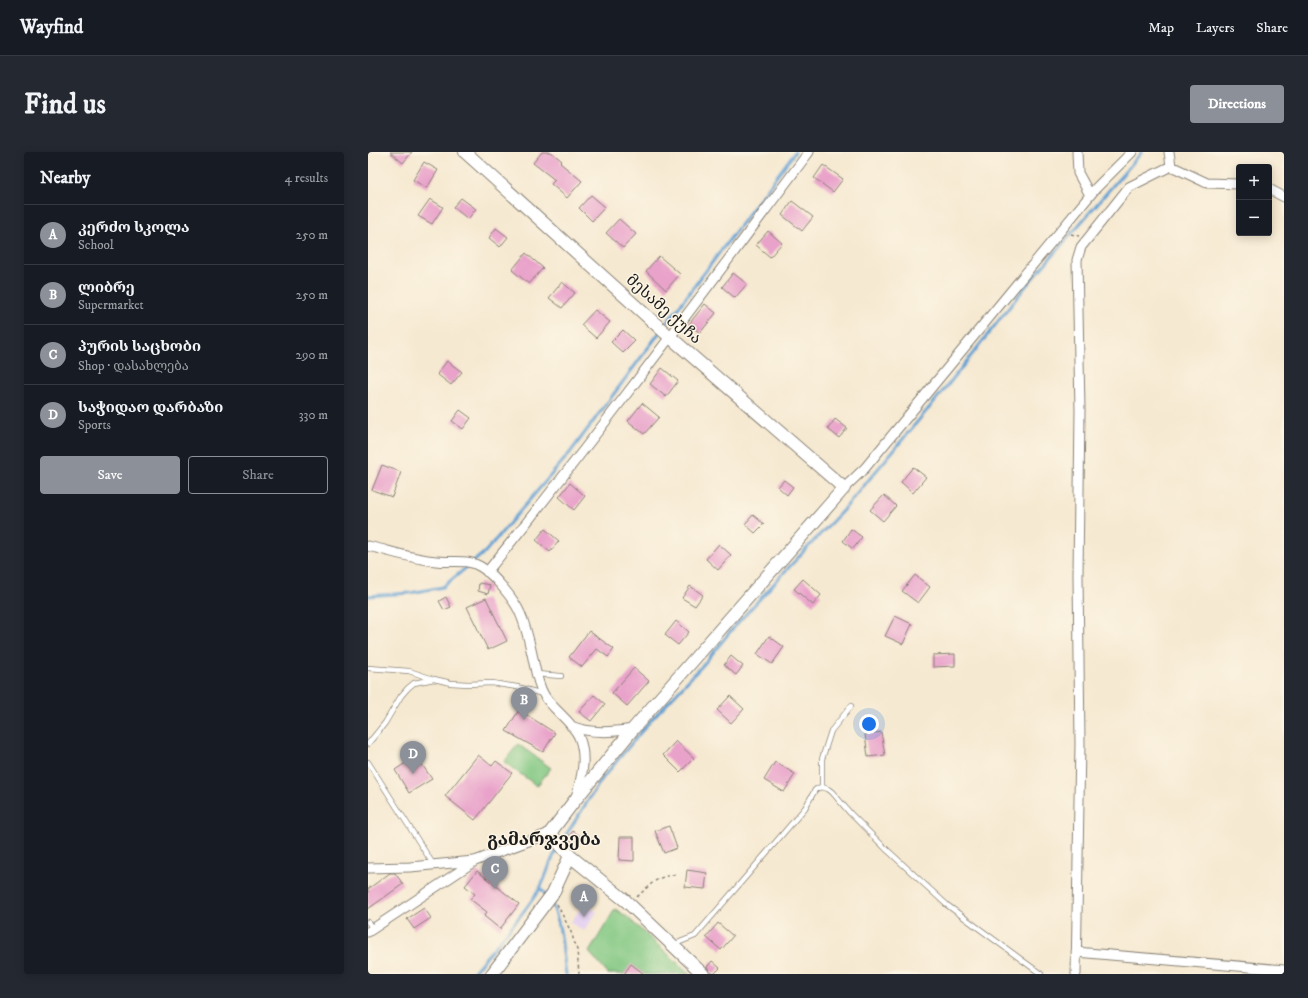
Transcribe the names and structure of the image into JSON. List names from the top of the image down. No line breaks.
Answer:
{"streets":{"street":["მესამე ქუჩა"]},"districts":["გამარჯვება"],"page":{"header":"Wayfind","nav":["Map","Layers","Share"],"buttons":["Directions",["Save","Share"]],"title":"Find us","heading":["Nearby","4 results"],"map_buttons":["+","−"],"list":[{"mark":"A","name":"კერძო სკოლა","note":"School","value":"250 m"},{"mark":"B","name":"ლიბრე","note":"Supermarket","value":"250 m"},{"mark":"C","name":"პურის საცხობი","note":"Shop · დასახლება","value":"290 m"},{"mark":"D","name":"საჭიდაო დარბაზი","note":"Sports","value":"330 m"}],"pins":["B","D","C","A"]}}
